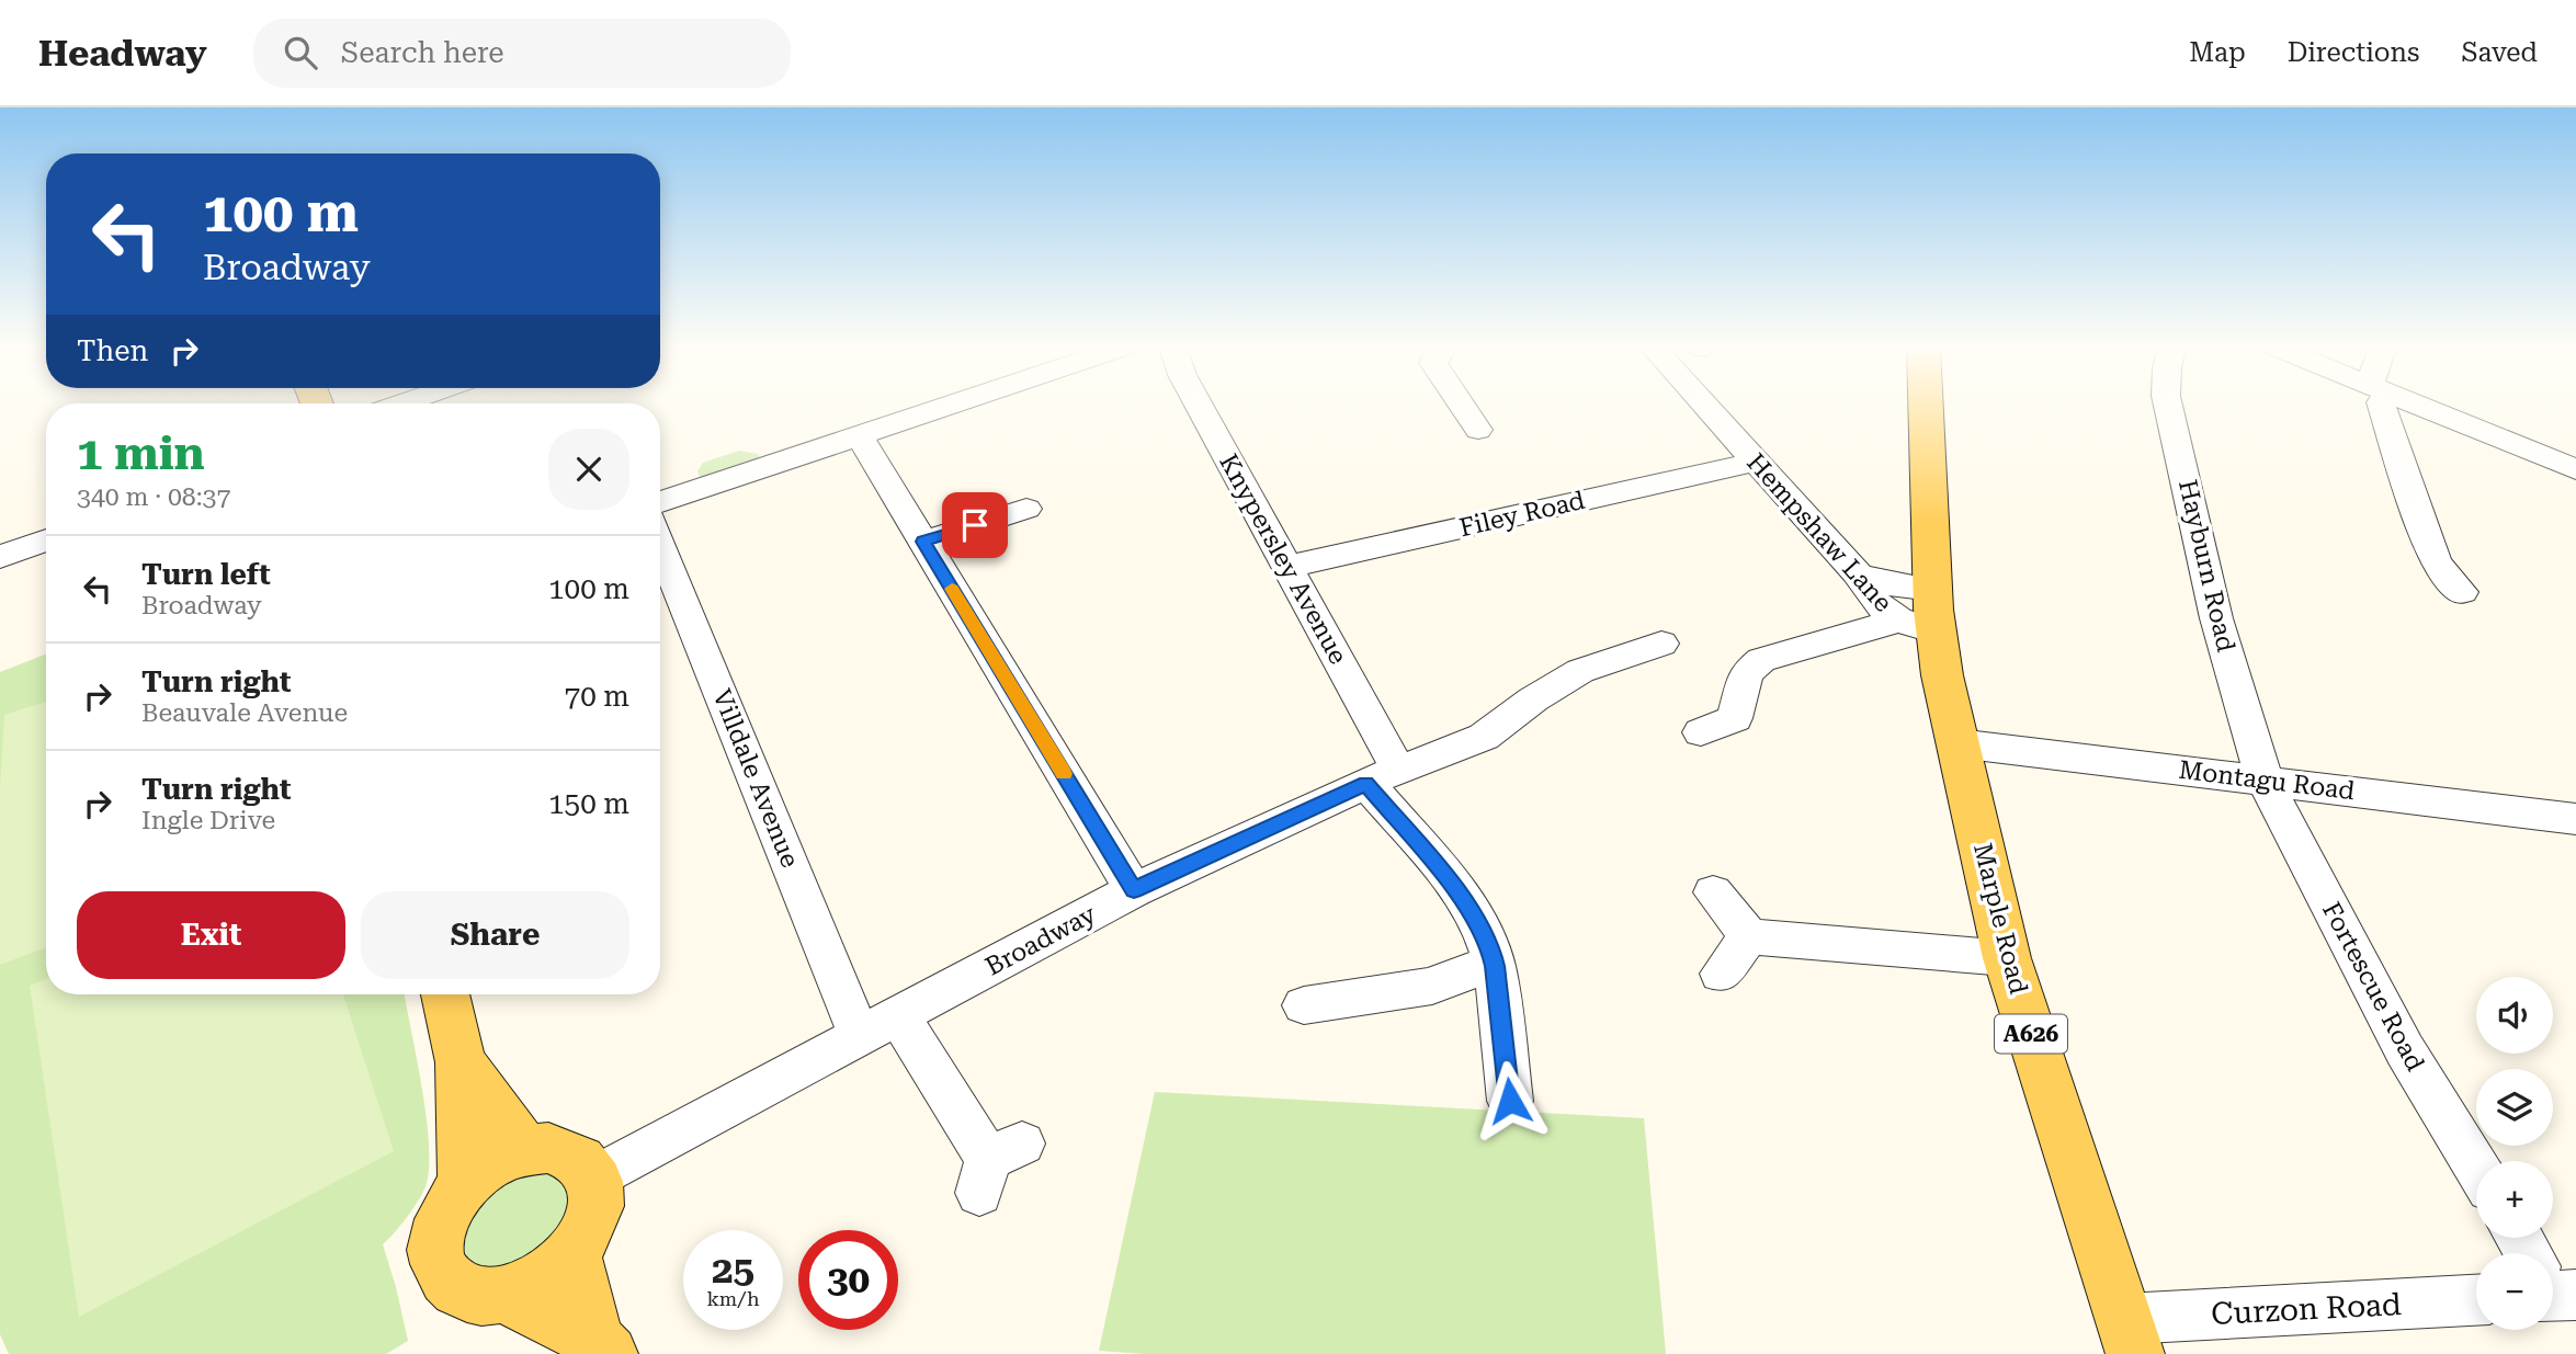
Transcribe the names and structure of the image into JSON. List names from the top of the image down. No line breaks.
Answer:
{"streets":{"main road":["Marple Road","A626"],"street":["Filey Road","Hempshaw Lane","Knypersley Avenue","Hayburn Road","Villdale Avenue","Montagu Road","Broadway","Fortescue Road","Curzon Road"]},"crossings":[["Filey Road","Hempshaw Lane"],["Filey Road","Knypersley Avenue"],["Hempshaw Lane","Marple Road"],["Hempshaw Lane","A626"],["Knypersley Avenue","Broadway"],["Hayburn Road","Montagu Road"],["Hayburn Road","Fortescue Road"],["Villdale Avenue","Broadway"],["Montagu Road","Marple Road"],["Montagu Road","Fortescue Road"],["Marple Road","A626"],["Marple Road","Curzon Road"]],"page":{"header":"Headway","search":"Search here","nav":["Map","Directions","Saved"],"turn":["100 m","Broadway"],"then":"Then","heading":["1 min","340 m · 08:37"],"list":[{"name":"Turn left","note":"Broadway","value":"100 m"},{"name":"Turn right","note":"Beauvale Avenue","value":"70 m"},{"name":"Turn right","note":"Ingle Drive","value":"150 m"}],"buttons":["Exit","Share"],"map_buttons":["+","−"],"speed":"25 km/h","limit":"30"}}
